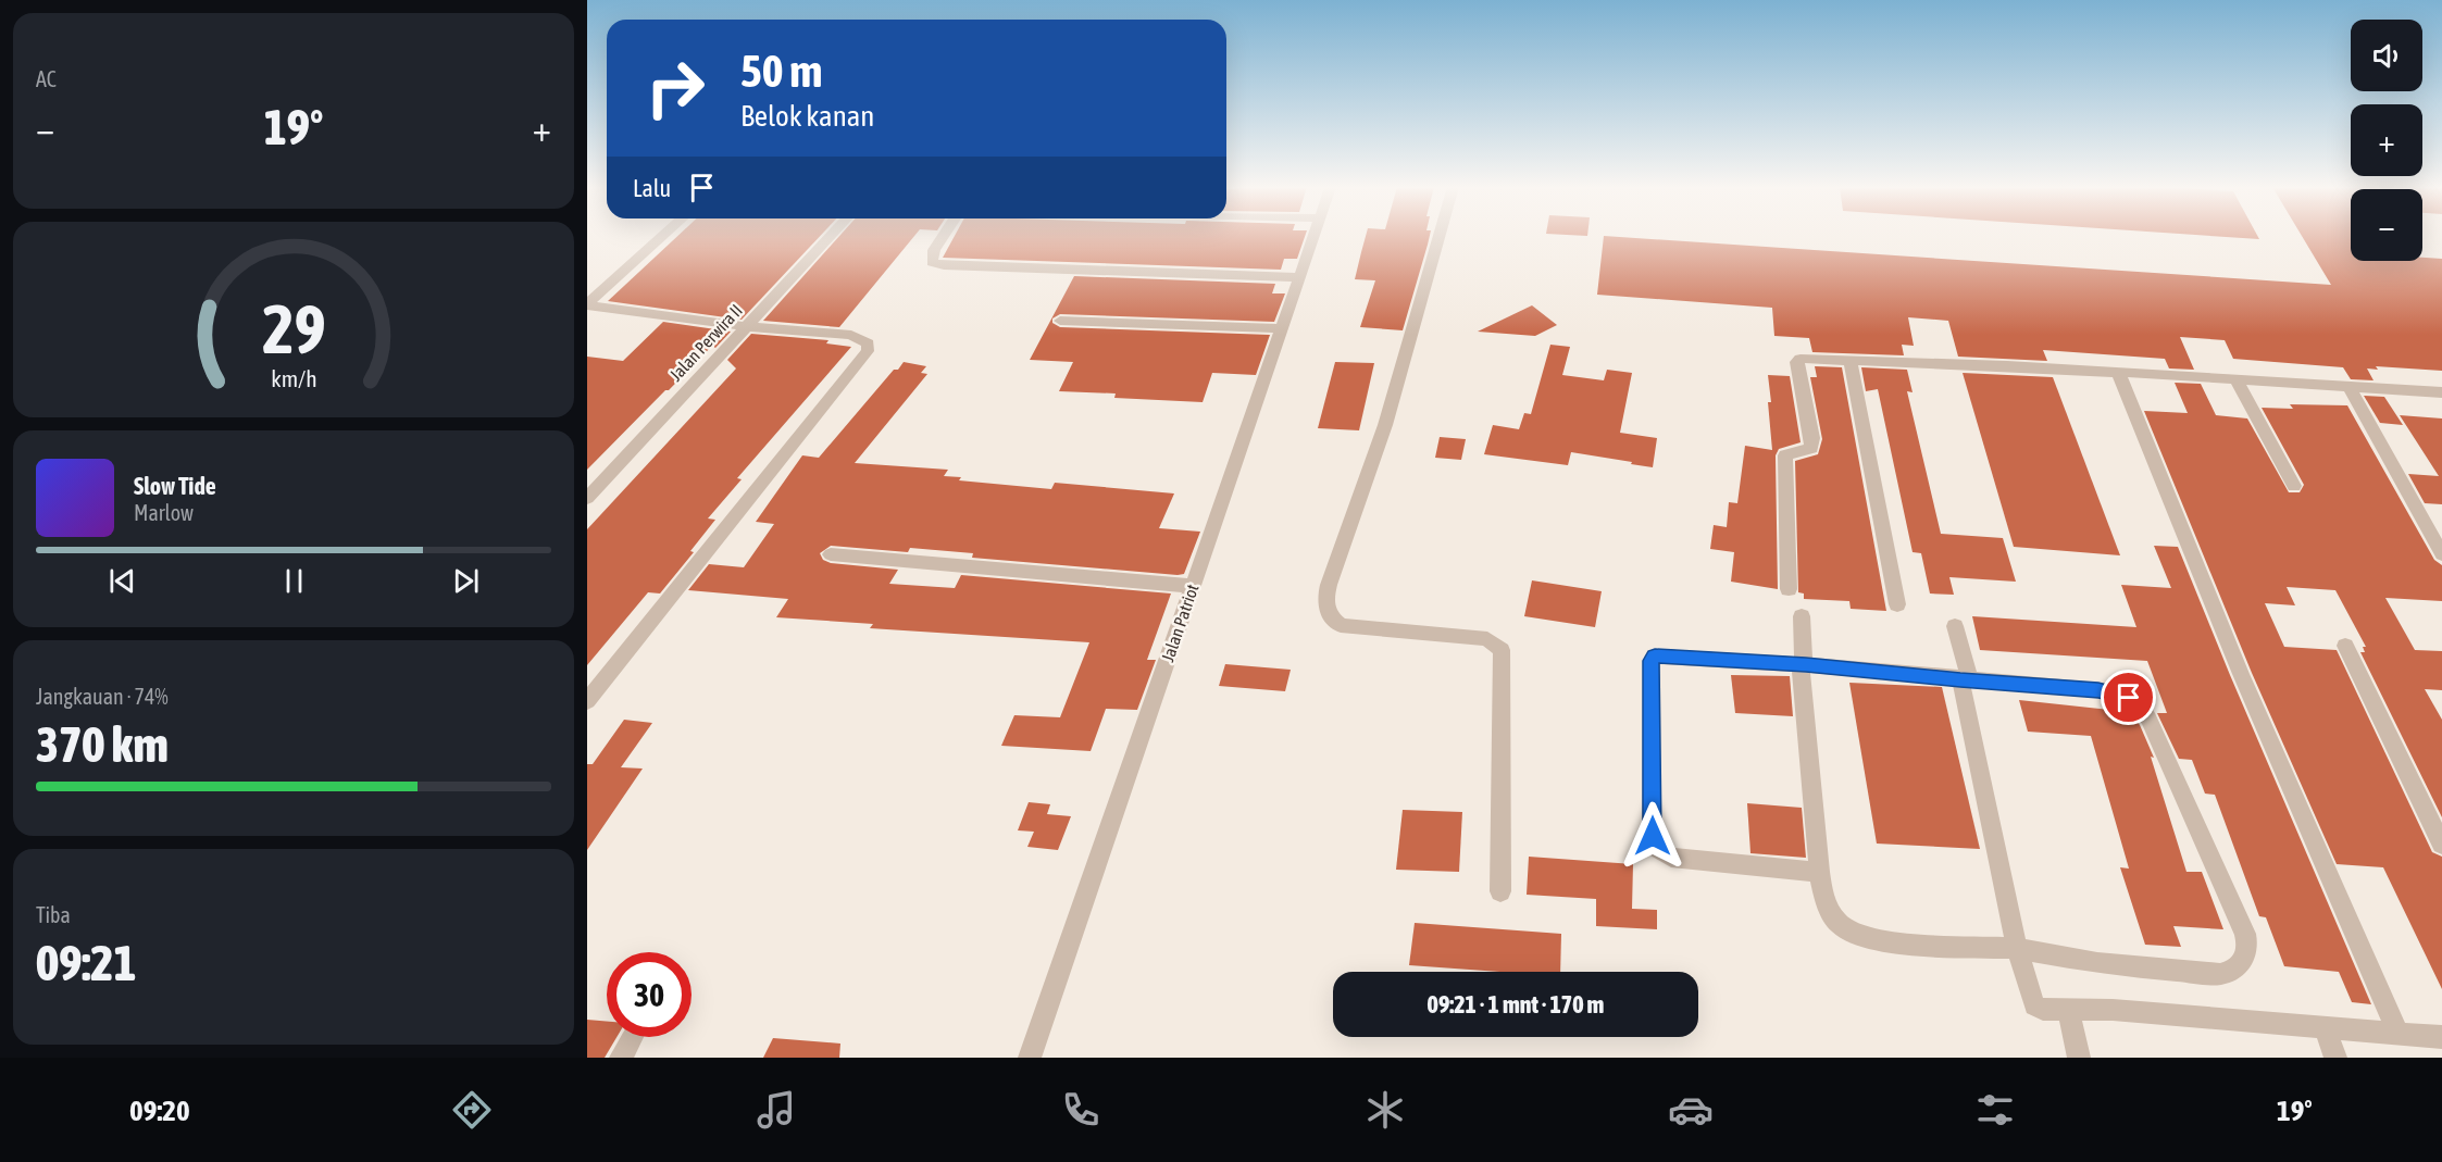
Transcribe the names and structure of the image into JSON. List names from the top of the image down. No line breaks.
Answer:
{"streets":{"street":["Jalan Perwira II","Jalan Patriot"]},"page":{"tile":["AC",["Jangkauan · 74%","370 km"],["Tiba","09:21"]],"map_buttons":["+","−"],"turn":["50 m","Belok kanan"],"heat":["−","19°","+"],"then":"Lalu","song":["Slow Tide","Marlow"],"limit":"30","trip":"09:21 · 1 mnt · 170 m","tabs":["09:20","19°"],"gauge":["29","km/h"]}}
